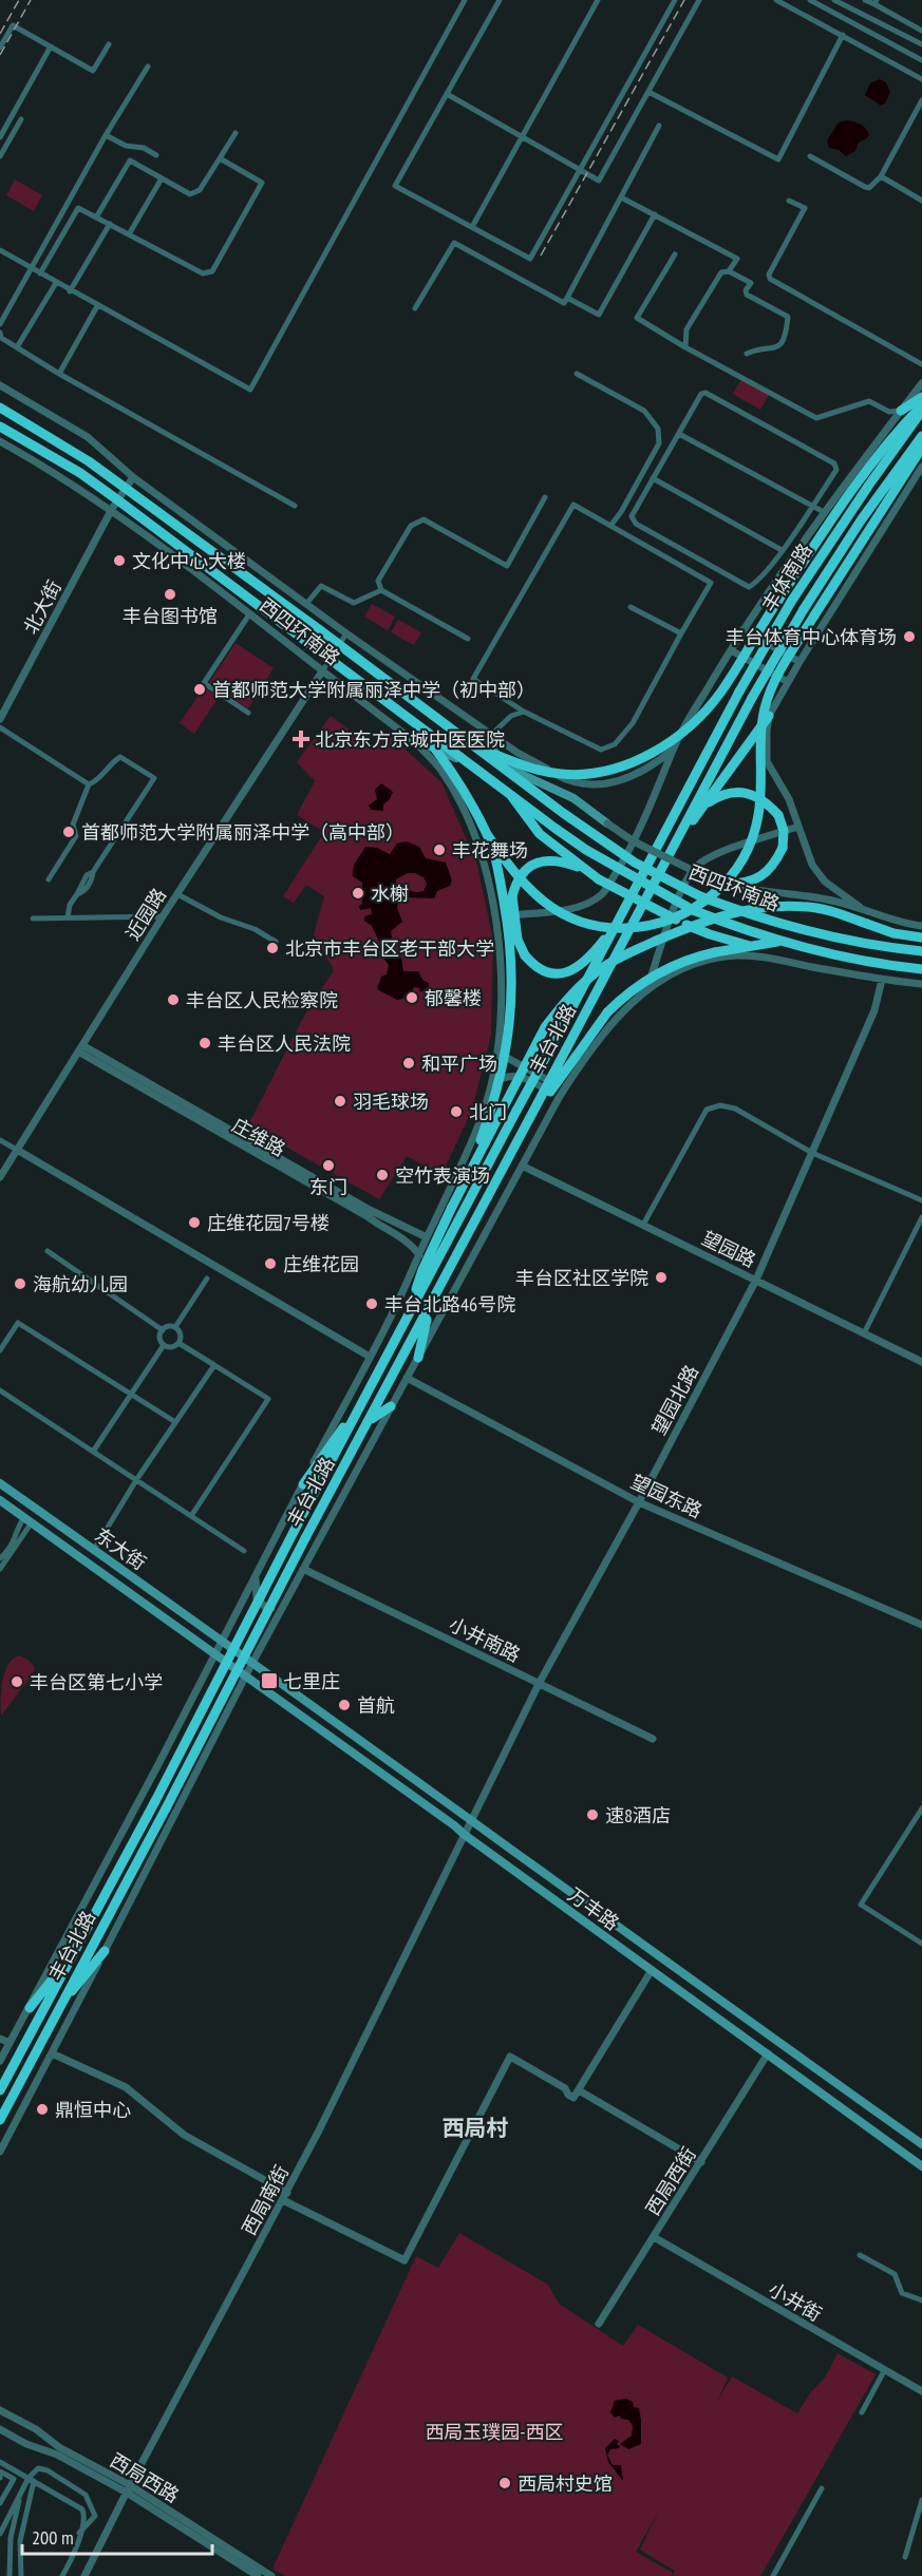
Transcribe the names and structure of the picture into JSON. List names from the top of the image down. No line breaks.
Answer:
{"streets":{"highway":["丰体南路","西四环南路","丰台北路"],"main road":["东大街","万丰路"],"street":["北大街","近园路","庄维路","望园路","望园北路","望园东路","小井南路","西局西街","西局南街","小井街","西局西路"]},"crossings":[["丰体南路","丰台北路"],["北大街","西四环南路"],["西四环南路","近园路"],["西四环南路","丰台北路"],["近园路","庄维路"],["丰台北路","庄维路"],["丰台北路","望园路"],["丰台北路","望园东路"],["丰台北路","东大街"],["丰台北路","小井南路"],["丰台北路","万丰路"],["望园路","望园北路"],["望园北路","望园东路"],["望园北路","小井南路"],["望园北路","万丰路"],["望园北路","西局南街"],["东大街","万丰路"],["万丰路","西局西街"],["万丰路","西局南街"],["西局西街","小井街"],["西局南街","西局西路"]],"districts":["西局村"],"parks":["西局玉璞园-西区"],"places":{"other":["文化中心大楼","丰台图书馆","丰台体育中心体育场","首都师范大学附属丽泽中学（初中部）","首都师范大学附属丽泽中学（高中部）","丰花舞场","水榭","北京市丰台区老干部大学","郁馨楼","丰台区人民检察院","丰台区人民法院","和平广场","羽毛球场","北门","东门","空竹表演场","庄维花园7号楼","庄维花园","丰台区社区学院","海航幼儿园","丰台北路46号院","丰台区第七小学","首航","速8酒店","鼎恒中心","西局村史馆"],"health":["北京东方京城中医医院"],"transit":["七里庄"]},"scale_bar":"200 m"}
